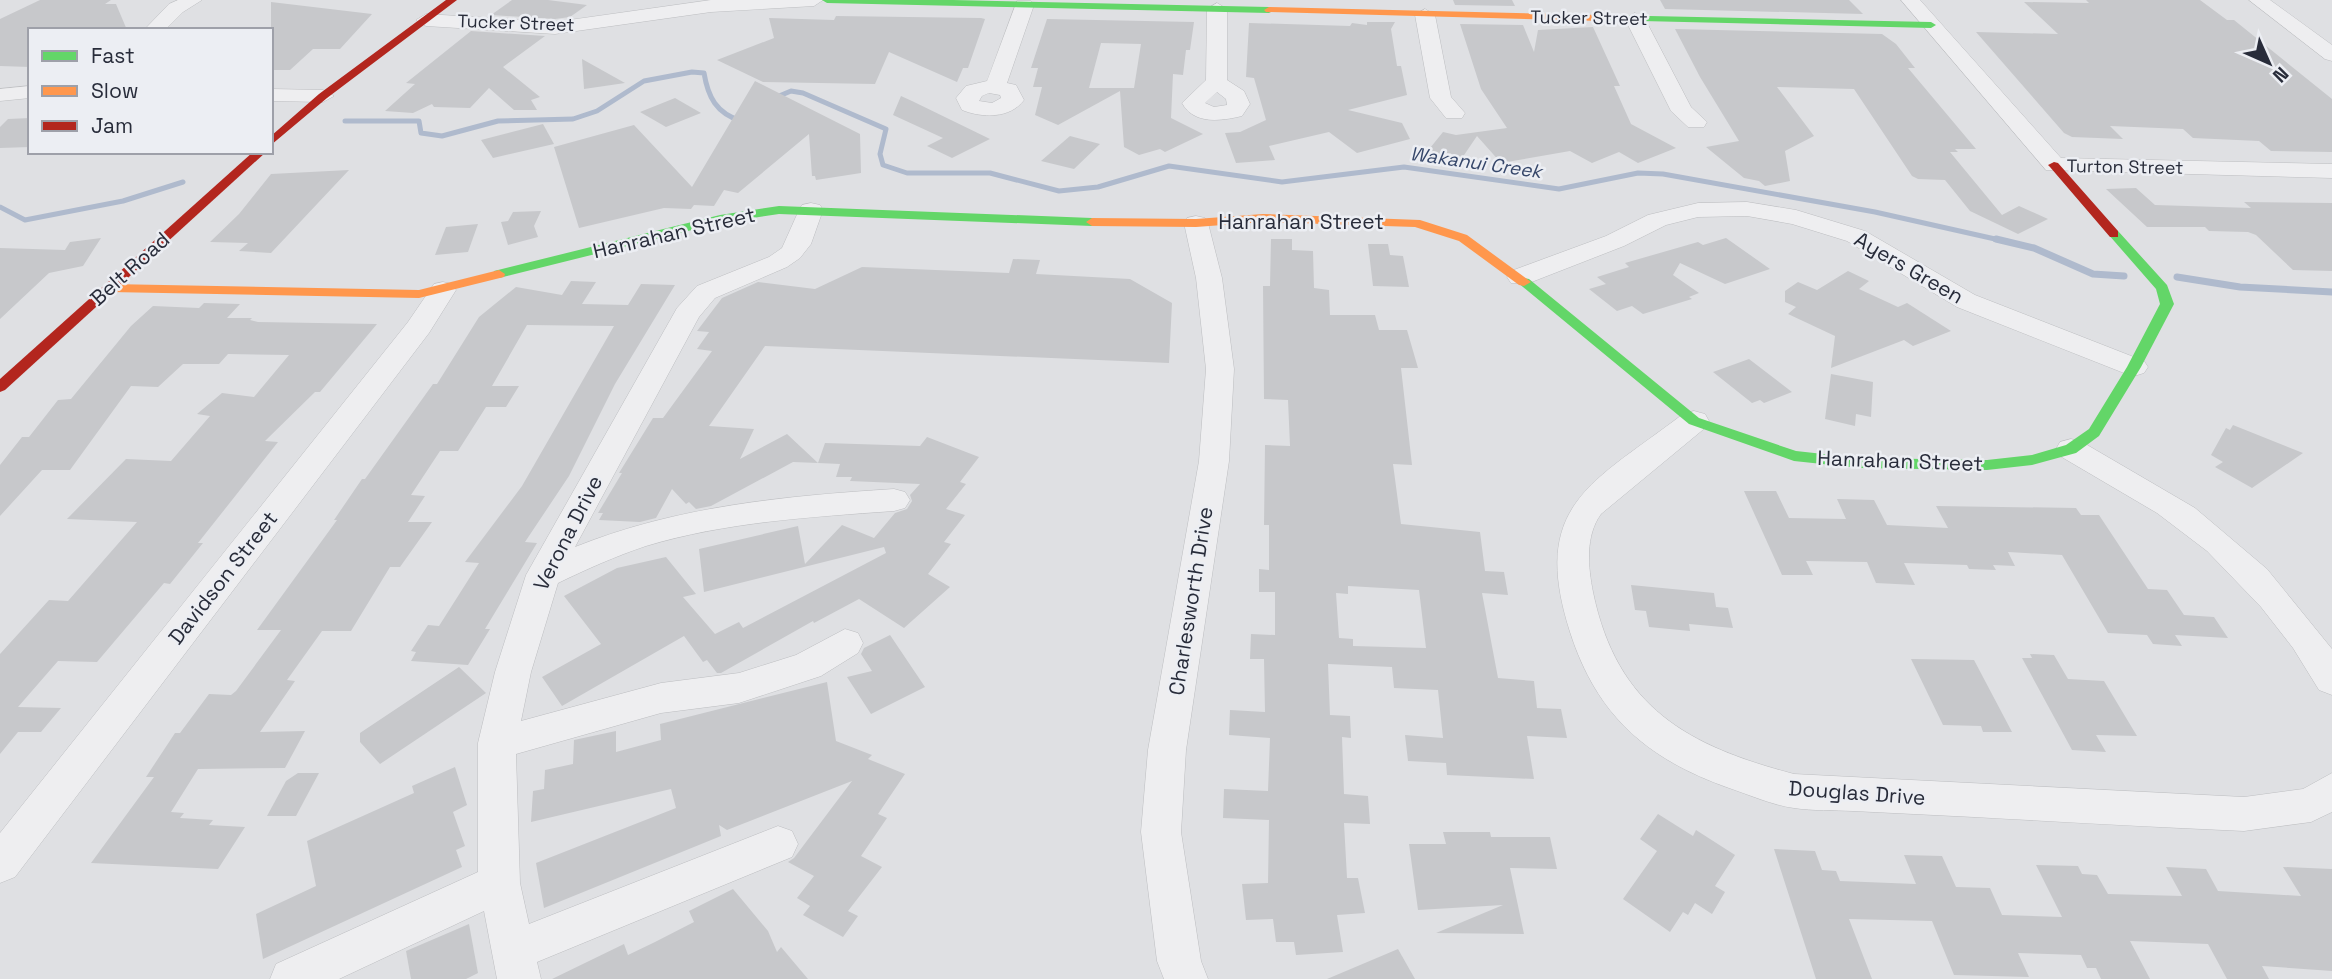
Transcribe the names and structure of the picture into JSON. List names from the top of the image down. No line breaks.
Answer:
{"streets":{"street":["Tucker Street","Turton Street","Hanrahan Street","Ayers Green","Belt Road","Verona Drive","Davidson Street","Charlesworth Drive","Douglas Drive"]},"crossings":[["Tucker Street","Turton Street"],["Turton Street","Hanrahan Street"],["Hanrahan Street","Ayers Green"],["Hanrahan Street","Belt Road"],["Hanrahan Street","Verona Drive"],["Hanrahan Street","Davidson Street"],["Hanrahan Street","Charlesworth Drive"],["Hanrahan Street","Douglas Drive"]],"water":["Wakanui Creek"],"legend":["Fast","Slow","Jam"],"north":"bottom right"}
